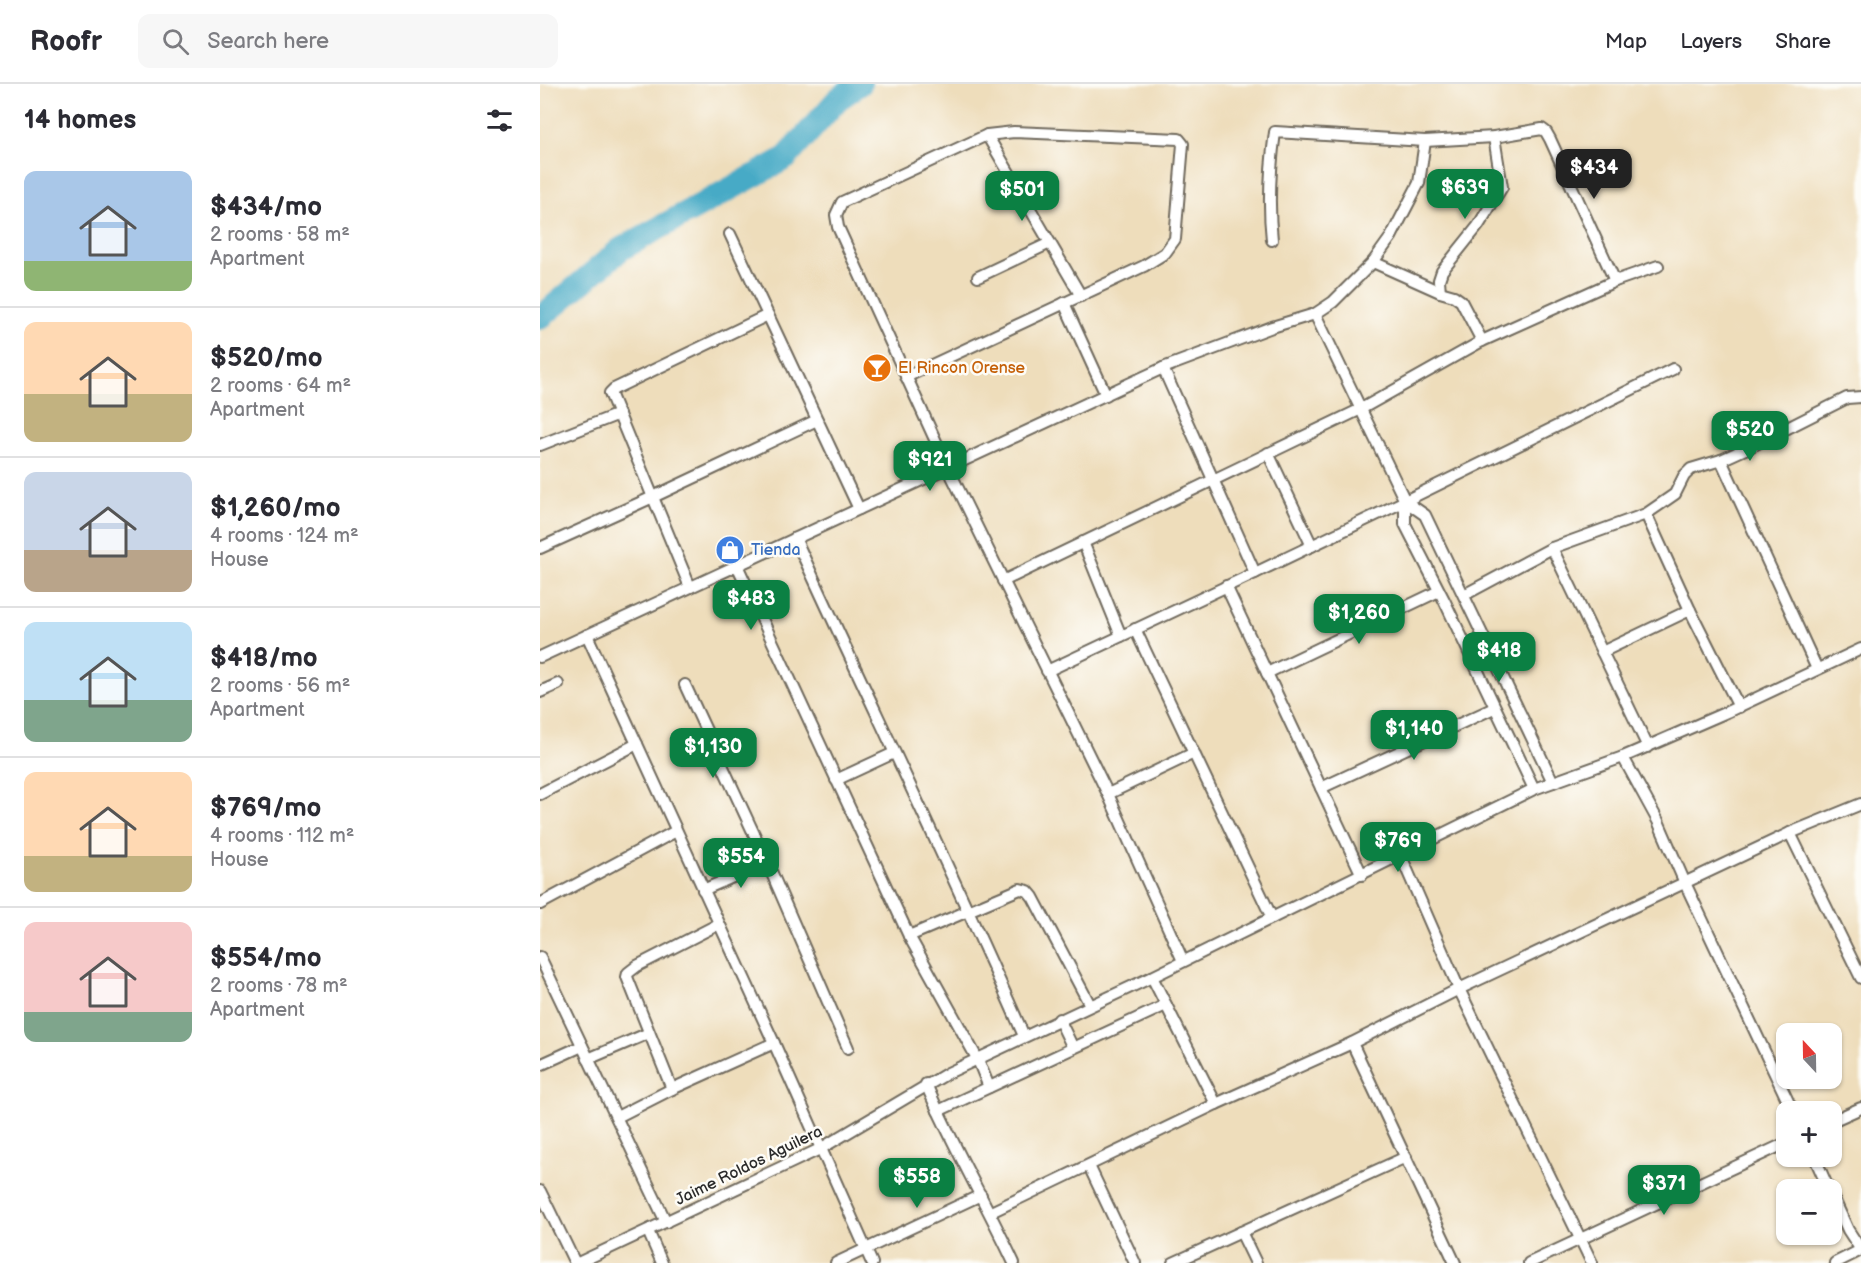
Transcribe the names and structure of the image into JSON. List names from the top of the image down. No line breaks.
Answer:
{"streets":{"street":["Jaime Roldos Aguilera"]},"places":{"bar":["El Rincon Orense"],"shop":["Tienda"]},"north":"top","page":{"header":"Roofr","search":"Search here","nav":["Map","Layers","Share"],"heading":"14 homes","price":["$434","$639","$501","$520","$921","$483","$1,260","$418","$1,140","$1,130","$769","$554","$558","$371"],"list":[{"name":"$434/mo","note":"2 rooms · 58 m² · Apartment"},{"name":"$520/mo","note":"2 rooms · 64 m² · Apartment"},{"name":"$1,260/mo","note":"4 rooms · 124 m² · House"},{"name":"$418/mo","note":"2 rooms · 56 m² · Apartment"},{"name":"$769/mo","note":"4 rooms · 112 m² · House"},{"name":"$554/mo","note":"2 rooms · 78 m² · Apartment"}],"map_buttons":["+","−"]}}
